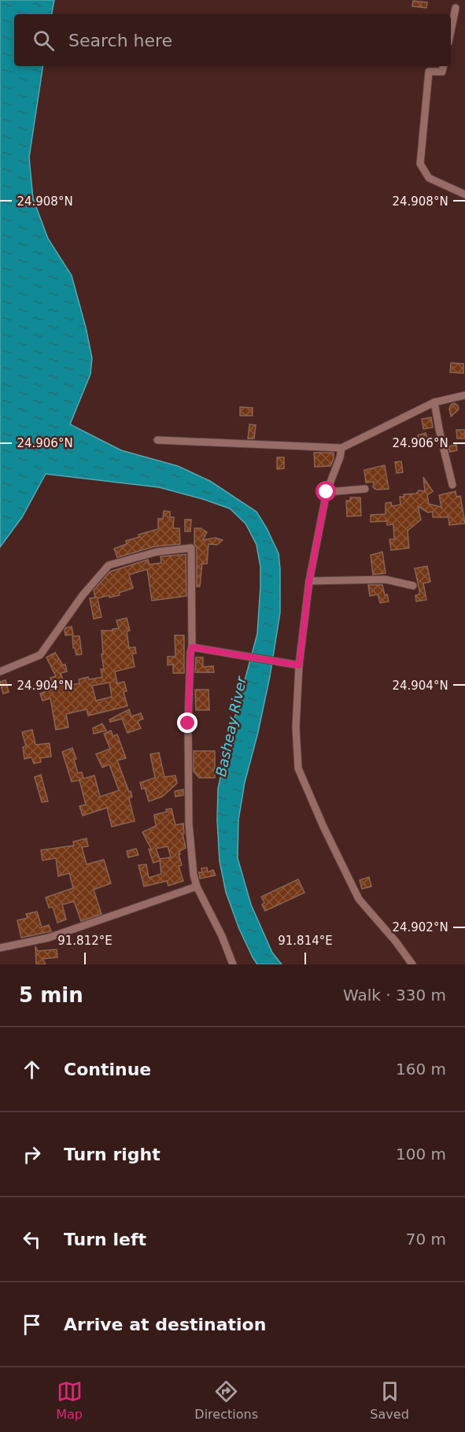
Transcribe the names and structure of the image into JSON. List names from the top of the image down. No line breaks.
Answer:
{"water":["Basheay River"],"page":{"search":"Search here","heading":["5 min","Walk · 330 m"],"list":[["Continue","160 m"],["Turn right","100 m"],["Turn left","70 m"],"Arrive at destination"],"nav":["Map","Directions","Saved"]},"coordinates":["24.908°N","24.906°N","24.904°N","24.902°N","91.812°E","91.814°E"]}
